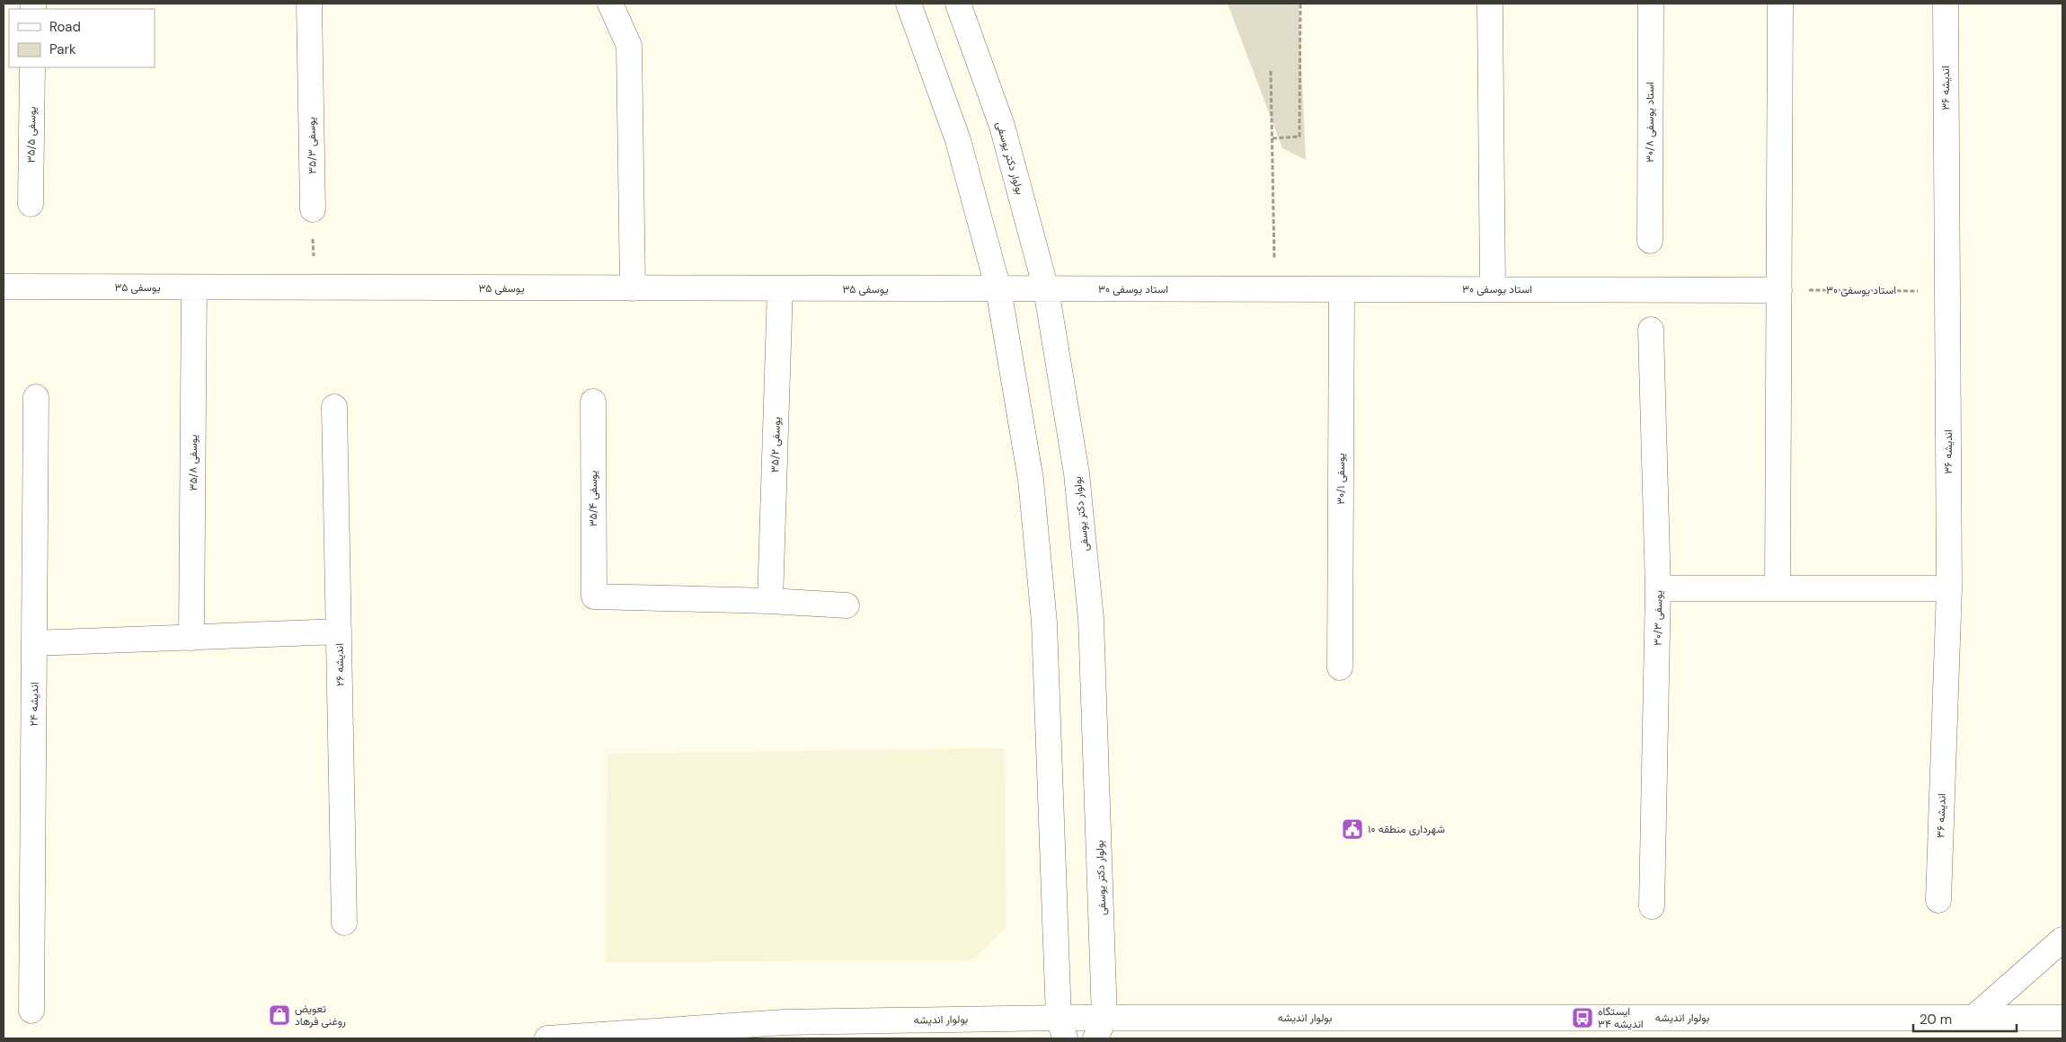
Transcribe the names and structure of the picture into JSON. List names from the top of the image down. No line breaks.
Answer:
{"streets":{"street":["اندیشه ۳۶","استاد یوسفی ۳۰/۸","یوسفی ۳۵/۵","یوسفی ۳۵/۳","بولوار دکتر یوسفی","یوسفی ۳۵","استاد یوسفی ۳۰","یوسفی ۳۵/۲","یوسفی ۳۵/۸","یوسفی ۳۰/۱","یوسفی ۳۵/۴","یوسفی ۳۰/۳","اندیشه ۲۶","اندیشه ۲۴","بولوار اندیشه"]},"crossings":[["اندیشه ۳۶","استاد یوسفی ۳۰"],["بولوار دکتر یوسفی","یوسفی ۳۵"],["بولوار دکتر یوسفی","استاد یوسفی ۳۰"],["بولوار دکتر یوسفی","بولوار اندیشه"],["یوسفی ۳۵","استاد یوسفی ۳۰"],["یوسفی ۳۵","یوسفی ۳۵/۲"],["یوسفی ۳۵","یوسفی ۳۵/۸"],["استاد یوسفی ۳۰","یوسفی ۳۰/۱"],["یوسفی ۳۵/۲","یوسفی ۳۵/۴"]],"places":{"public building":["شهرداری منطقه ۱۰"],"shop":["تعویض روغنی فرهاد"],"bus stop":["ایستگاه اندیشه ۳۴"]},"legend":["Road","Park"],"scale_bar":"20 m"}
